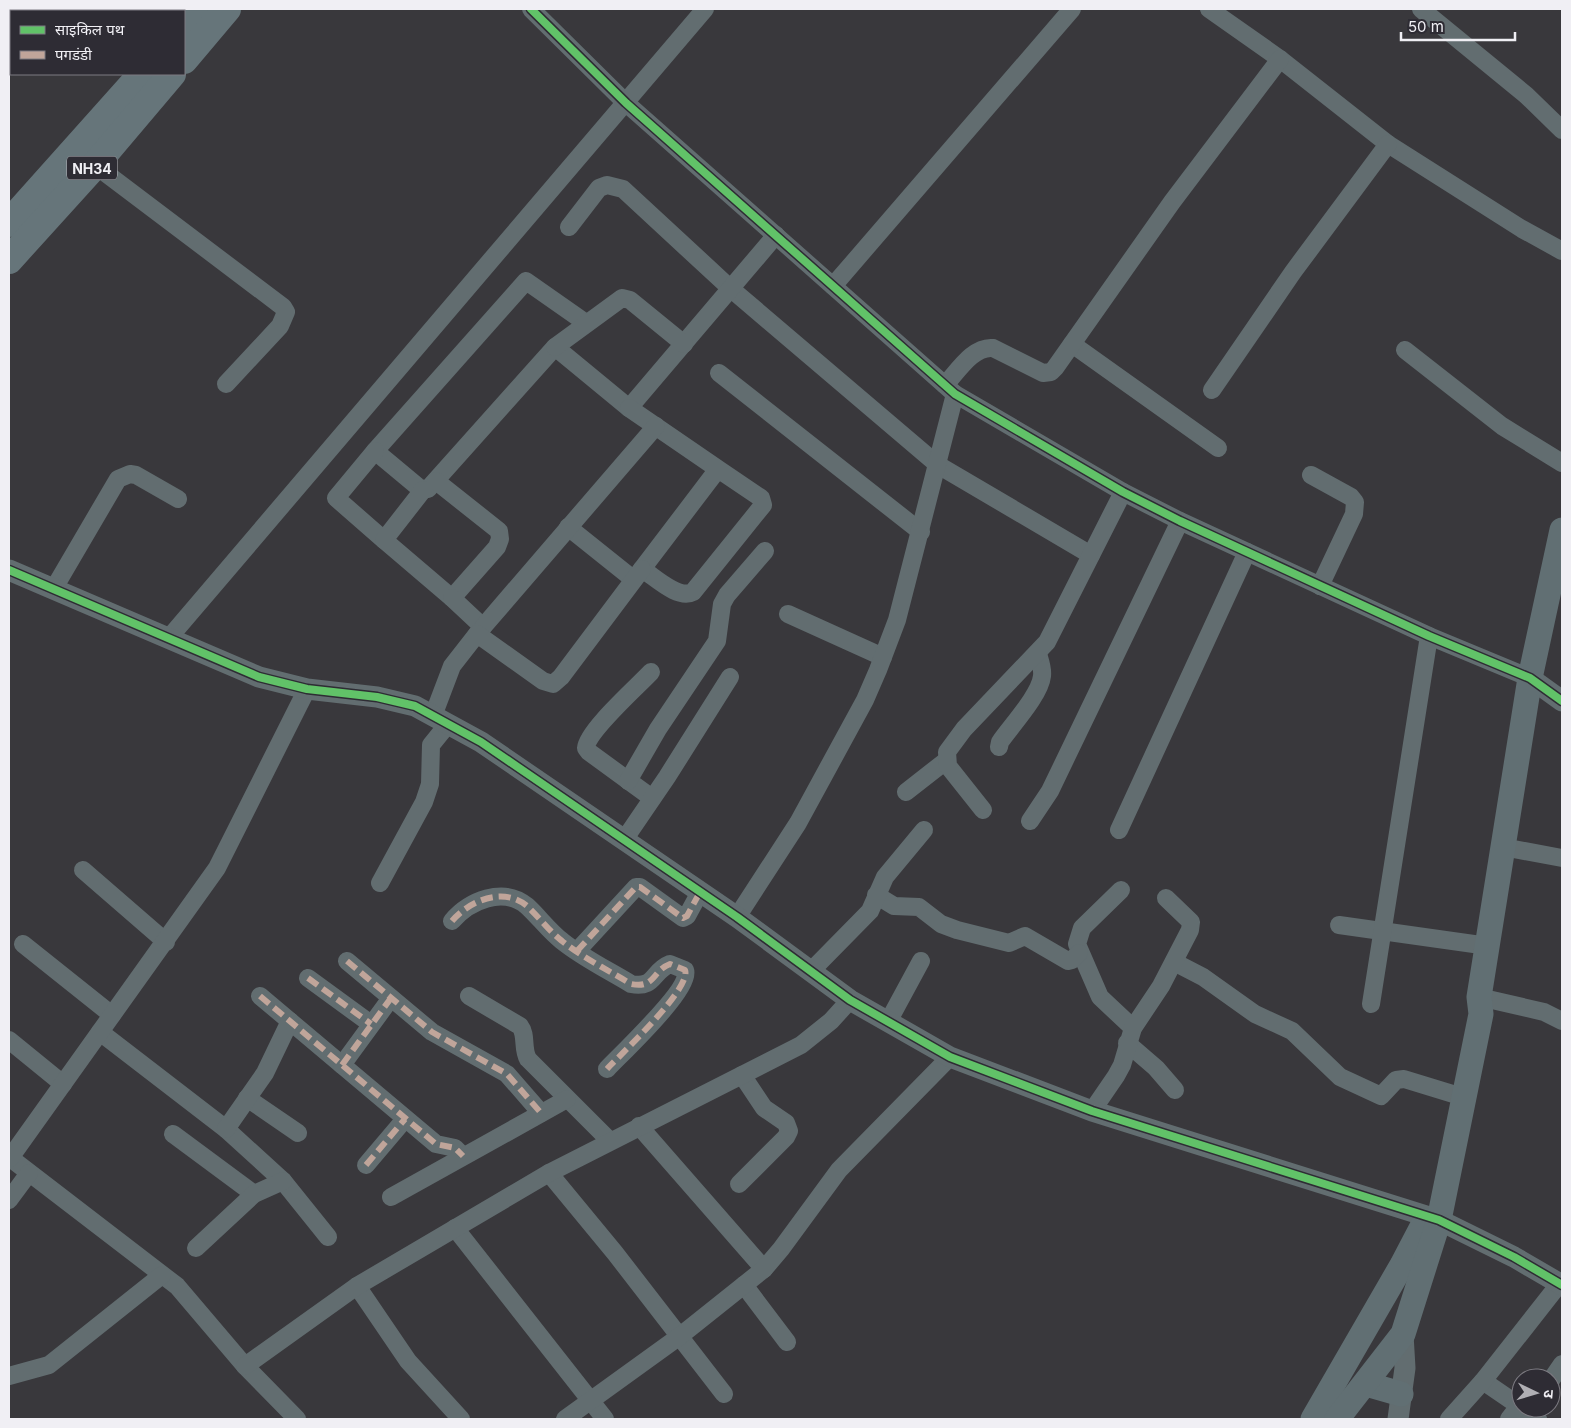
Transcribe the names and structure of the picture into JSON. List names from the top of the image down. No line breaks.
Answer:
{"streets":{"highway":["NH34"]},"legend":["साइकिल पथ","पगडंडी"],"scale_bar":"50 m","north":"right"}
